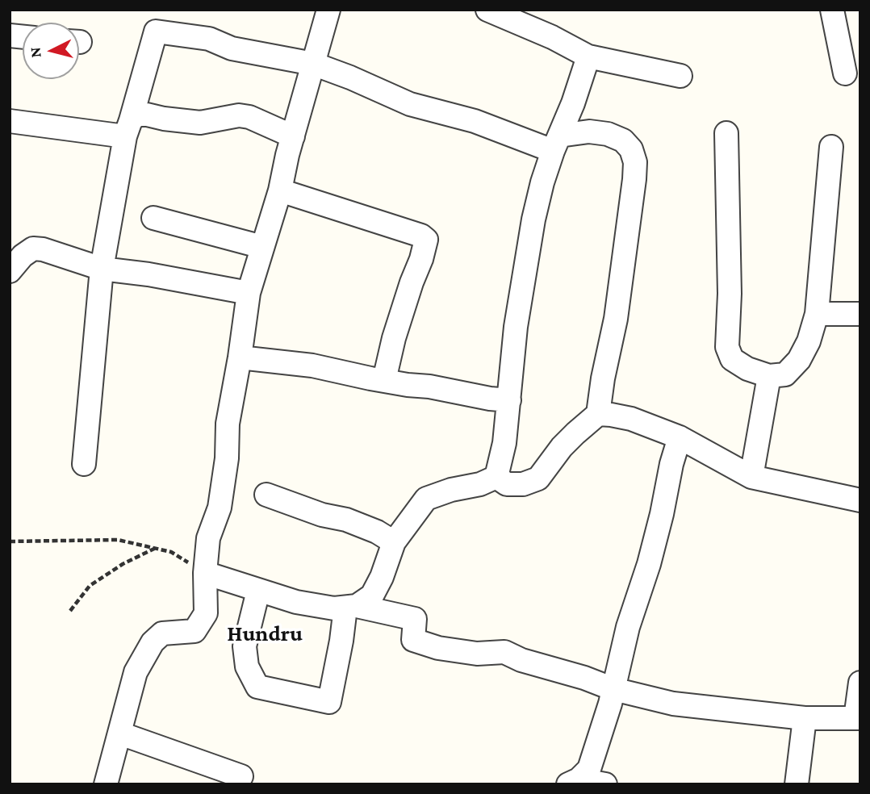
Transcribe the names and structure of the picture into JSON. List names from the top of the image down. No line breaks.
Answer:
{"districts":["Hundru"],"north":"left"}
